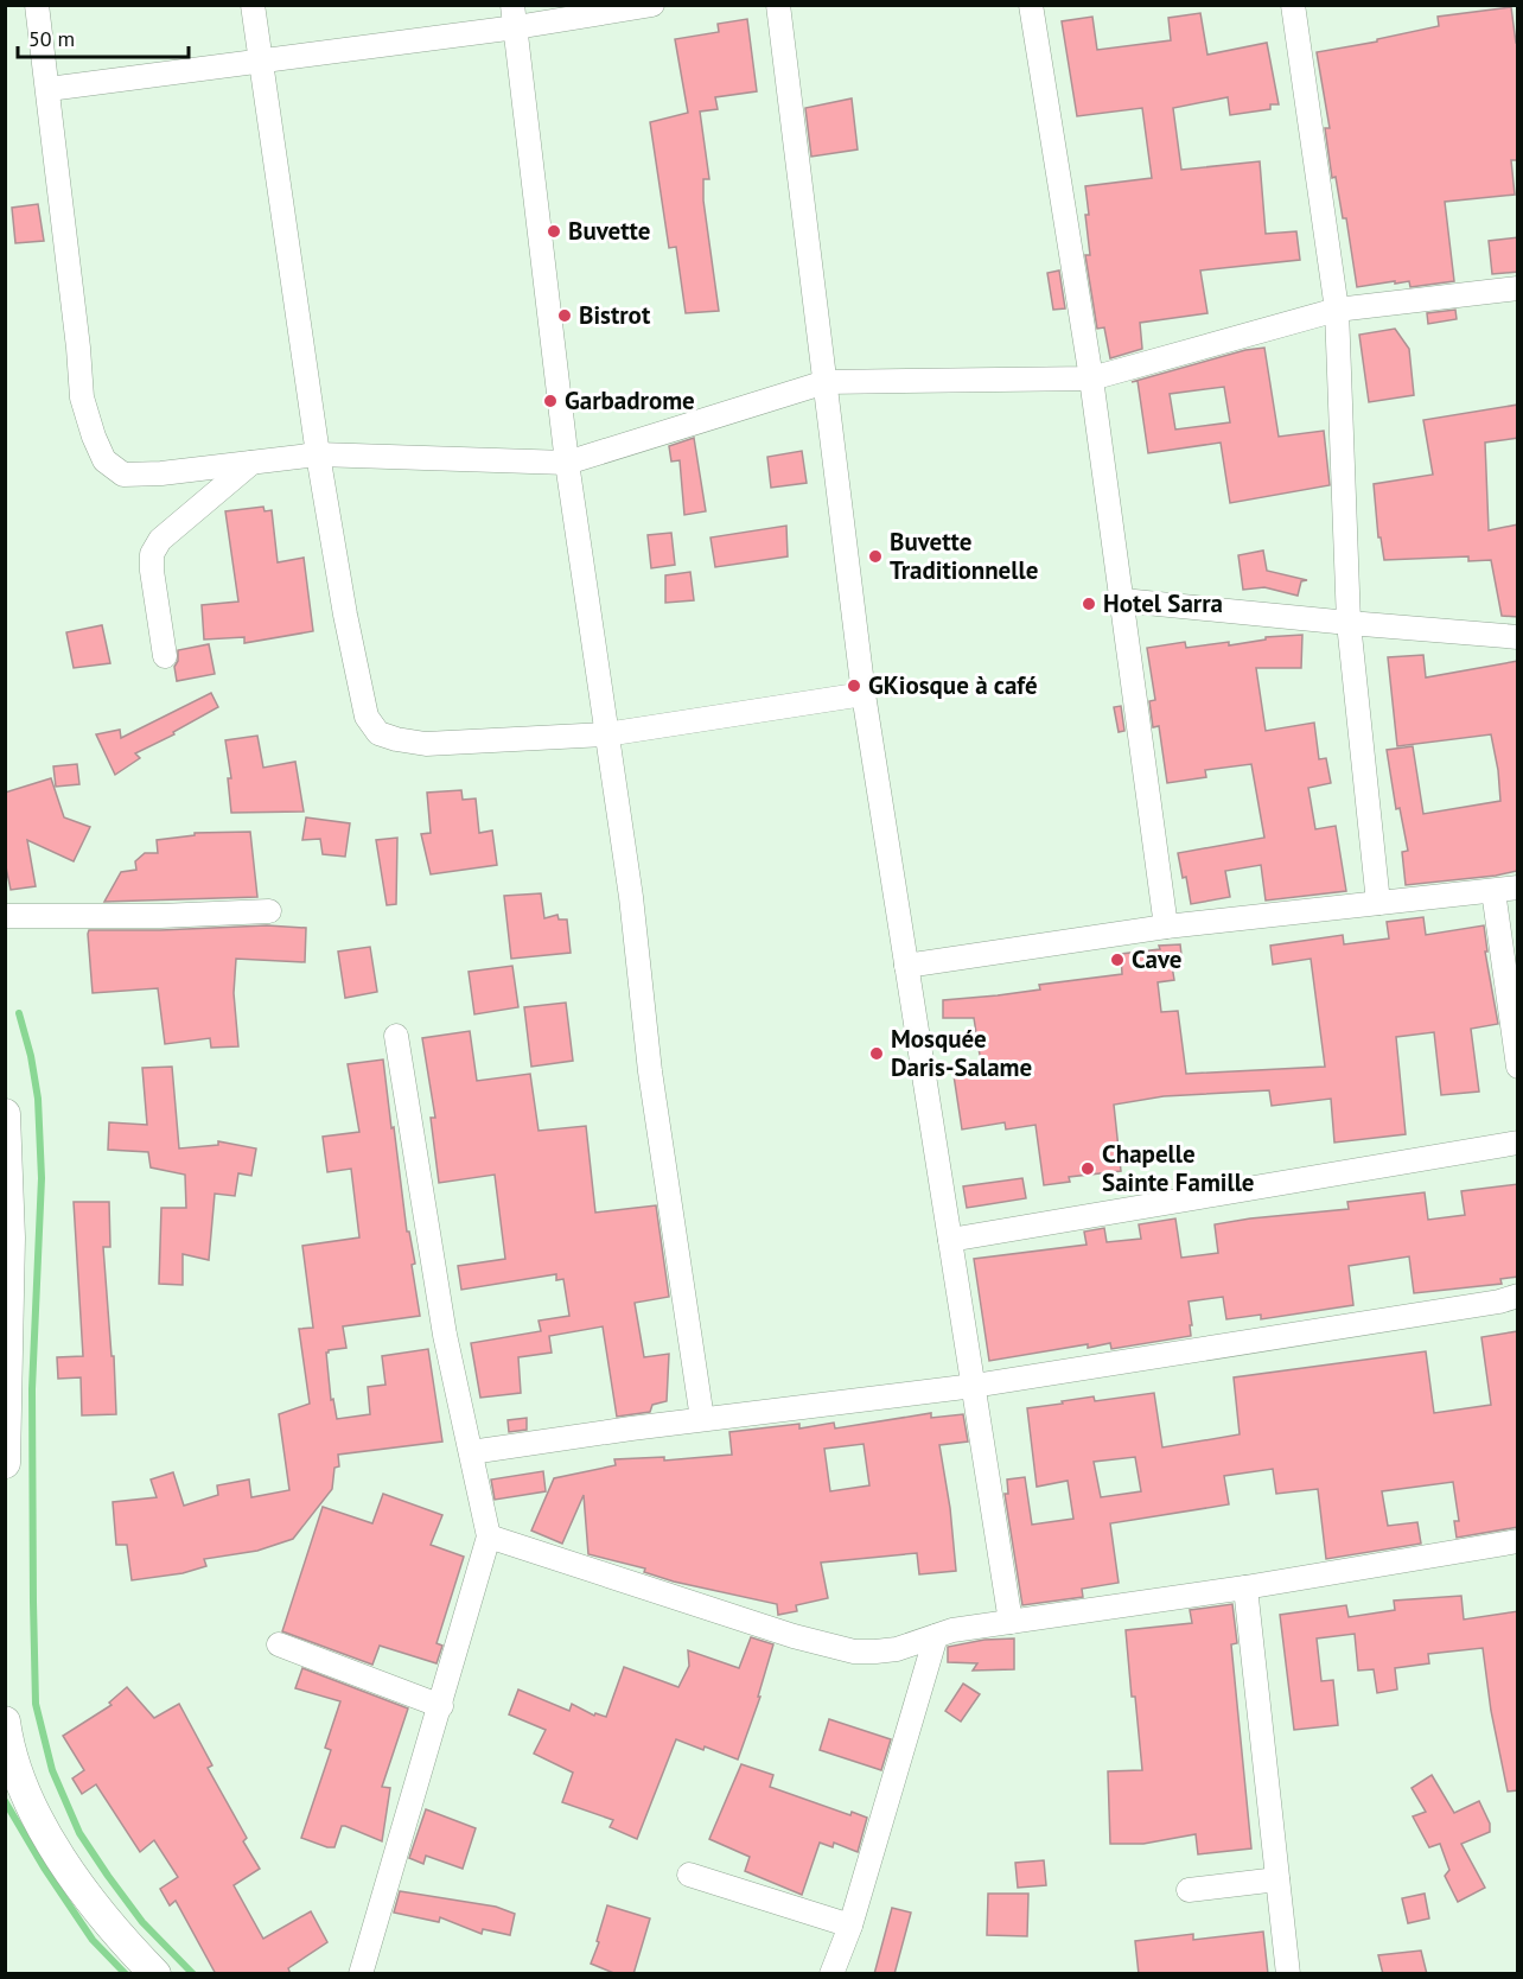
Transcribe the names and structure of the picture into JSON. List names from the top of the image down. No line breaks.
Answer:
{"places":["Buvette","Bistrot","Garbadrome","Buvette Traditionnelle","Hotel Sarra","GKiosque à café","Cave","Mosquée Daris-Salame","Chapelle Sainte Famille"],"scale_bar":"50 m"}
